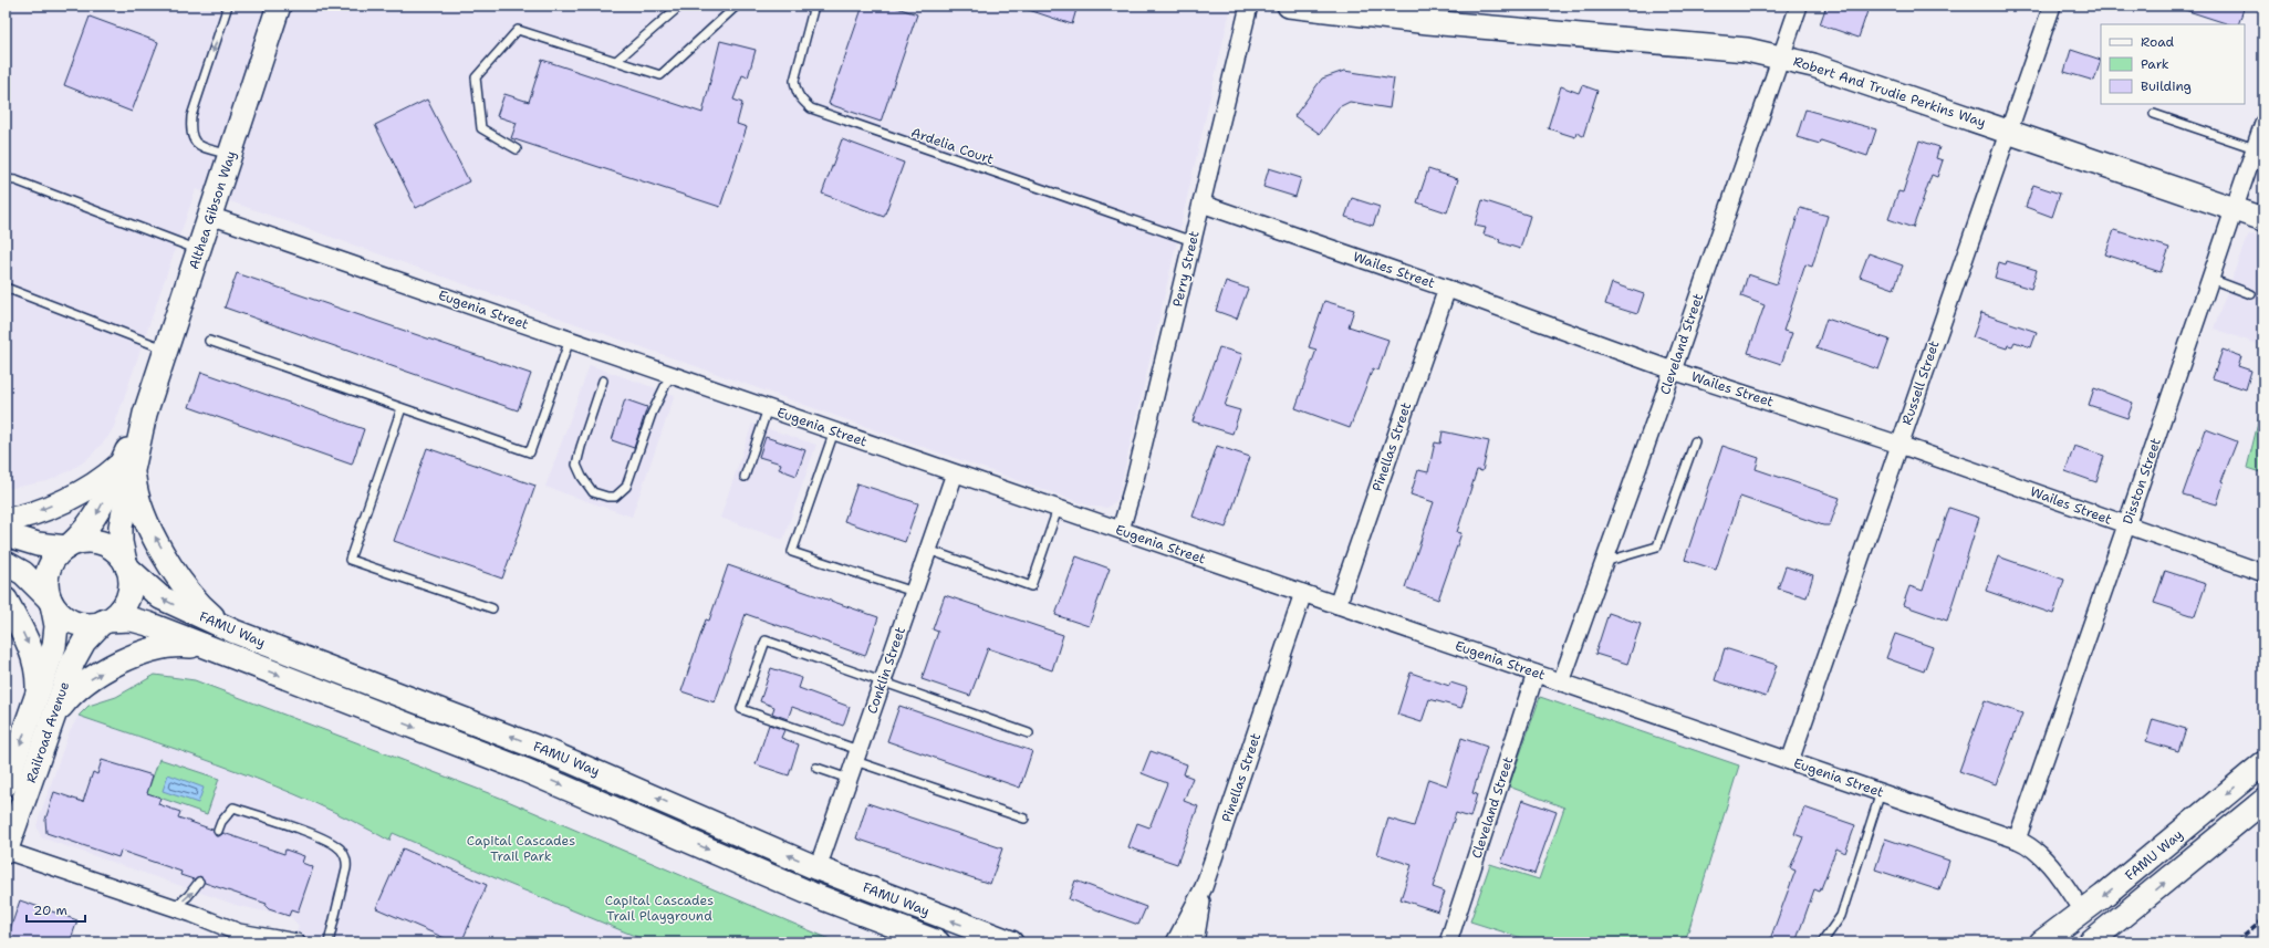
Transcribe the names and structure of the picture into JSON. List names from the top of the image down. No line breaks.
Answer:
{"streets":{"street":["Robert And Trudie Perkins Way","Althea Gibson Way","Perry Street","Wailes Street","Eugenia Street","Cleveland Street","Russell Street","Pinellas Street","Disston Street","FAMU Way","Conklin Street","Railroad Avenue"],"lane":["Ardelia Court"]},"crossings":[["Robert And Trudie Perkins Way","Cleveland Street"],["Robert And Trudie Perkins Way","Russell Street"],["Robert And Trudie Perkins Way","Disston Street"],["Ardelia Court","Perry Street"],["Althea Gibson Way","Eugenia Street"],["Althea Gibson Way","FAMU Way"],["Althea Gibson Way","Railroad Avenue"],["Perry Street","Wailes Street"],["Perry Street","Eugenia Street"],["Wailes Street","Cleveland Street"],["Wailes Street","Russell Street"],["Wailes Street","Pinellas Street"],["Wailes Street","Disston Street"],["Eugenia Street","Cleveland Street"],["Eugenia Street","Russell Street"],["Eugenia Street","Pinellas Street"],["Eugenia Street","Disston Street"],["Eugenia Street","FAMU Way"],["Eugenia Street","Conklin Street"],["FAMU Way","Conklin Street"],["FAMU Way","Railroad Avenue"]],"parks":["Capital Cascades Trail Park","Capital Cascades Trail Playground"],"legend":["Road","Park","Building"],"scale_bar":"20 m"}
